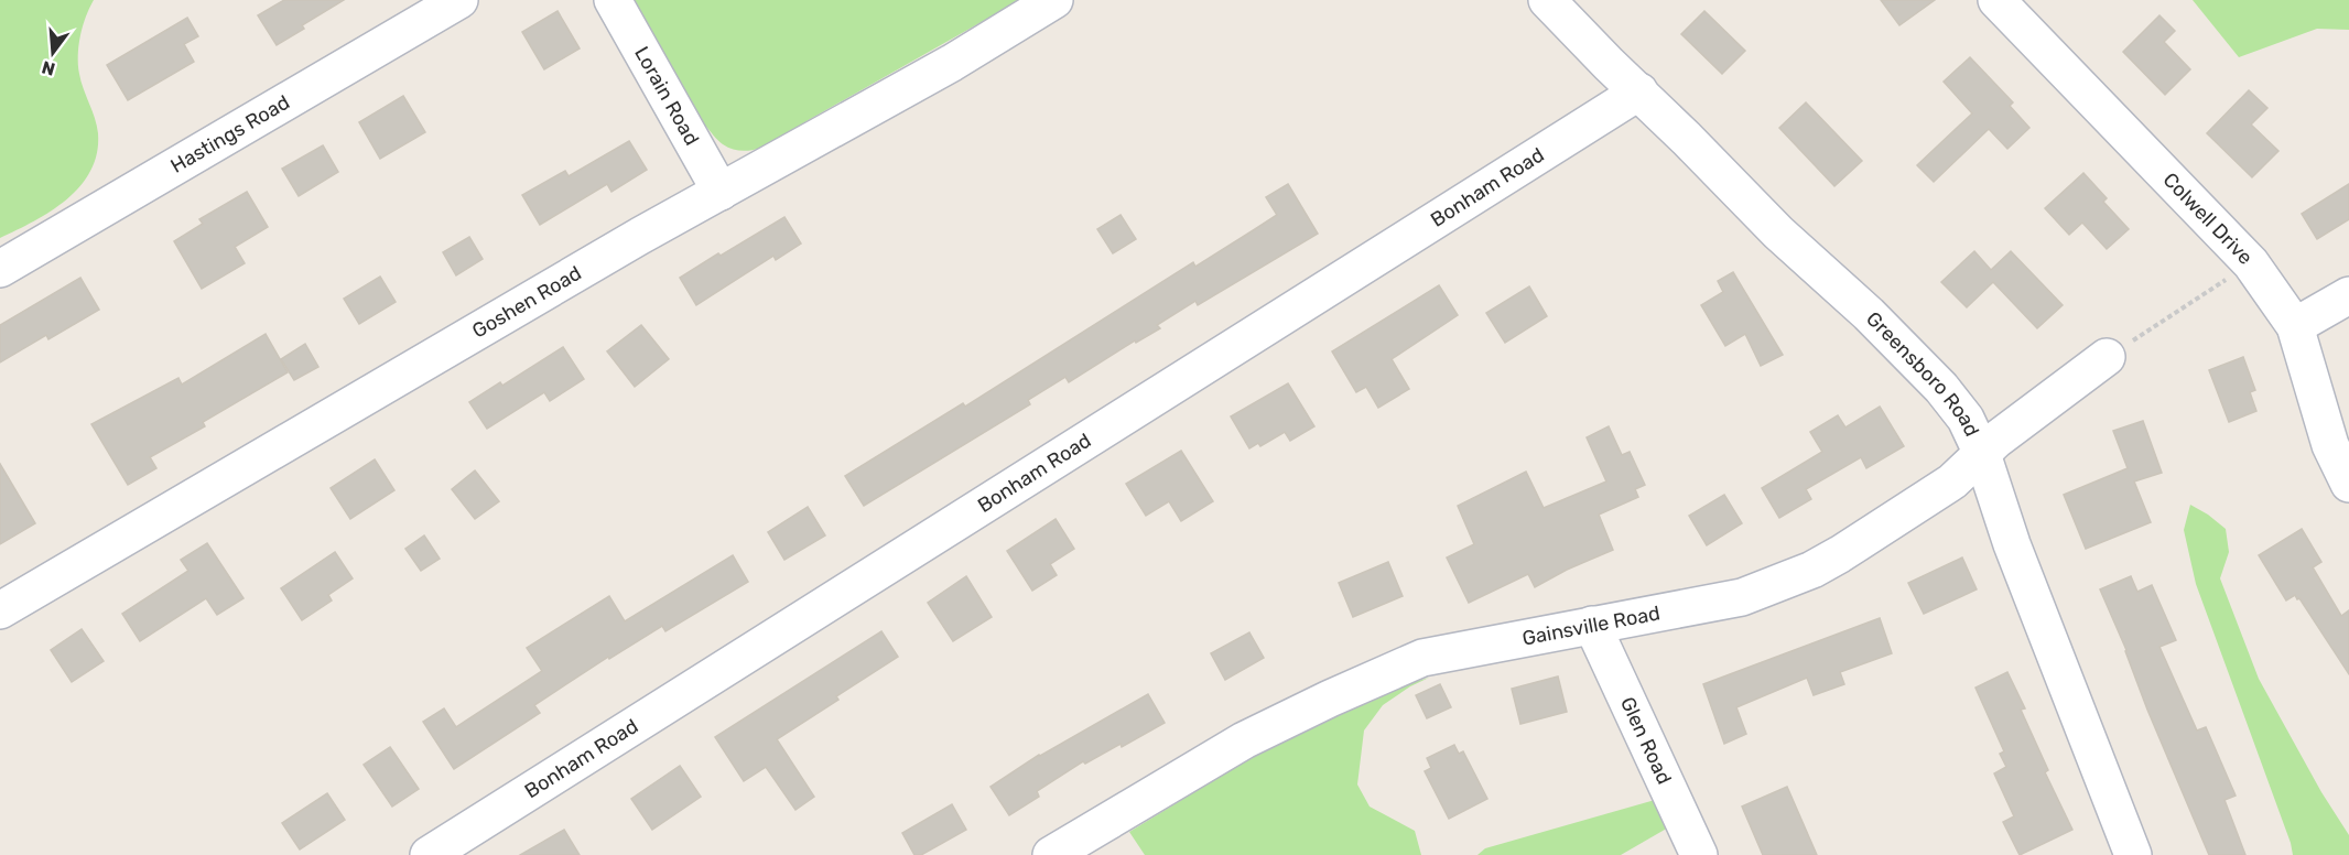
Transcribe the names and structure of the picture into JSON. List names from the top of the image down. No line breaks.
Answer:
{"streets":{"street":["Lorain Road","Hastings Road","Bonham Road","Colwell Drive","Goshen Road","Greensboro Road","Gainsville Road","Glen Road"]},"crossings":[["Lorain Road","Goshen Road"],["Bonham Road","Greensboro Road"],["Greensboro Road","Gainsville Road"],["Gainsville Road","Glen Road"]],"north":"bottom"}
